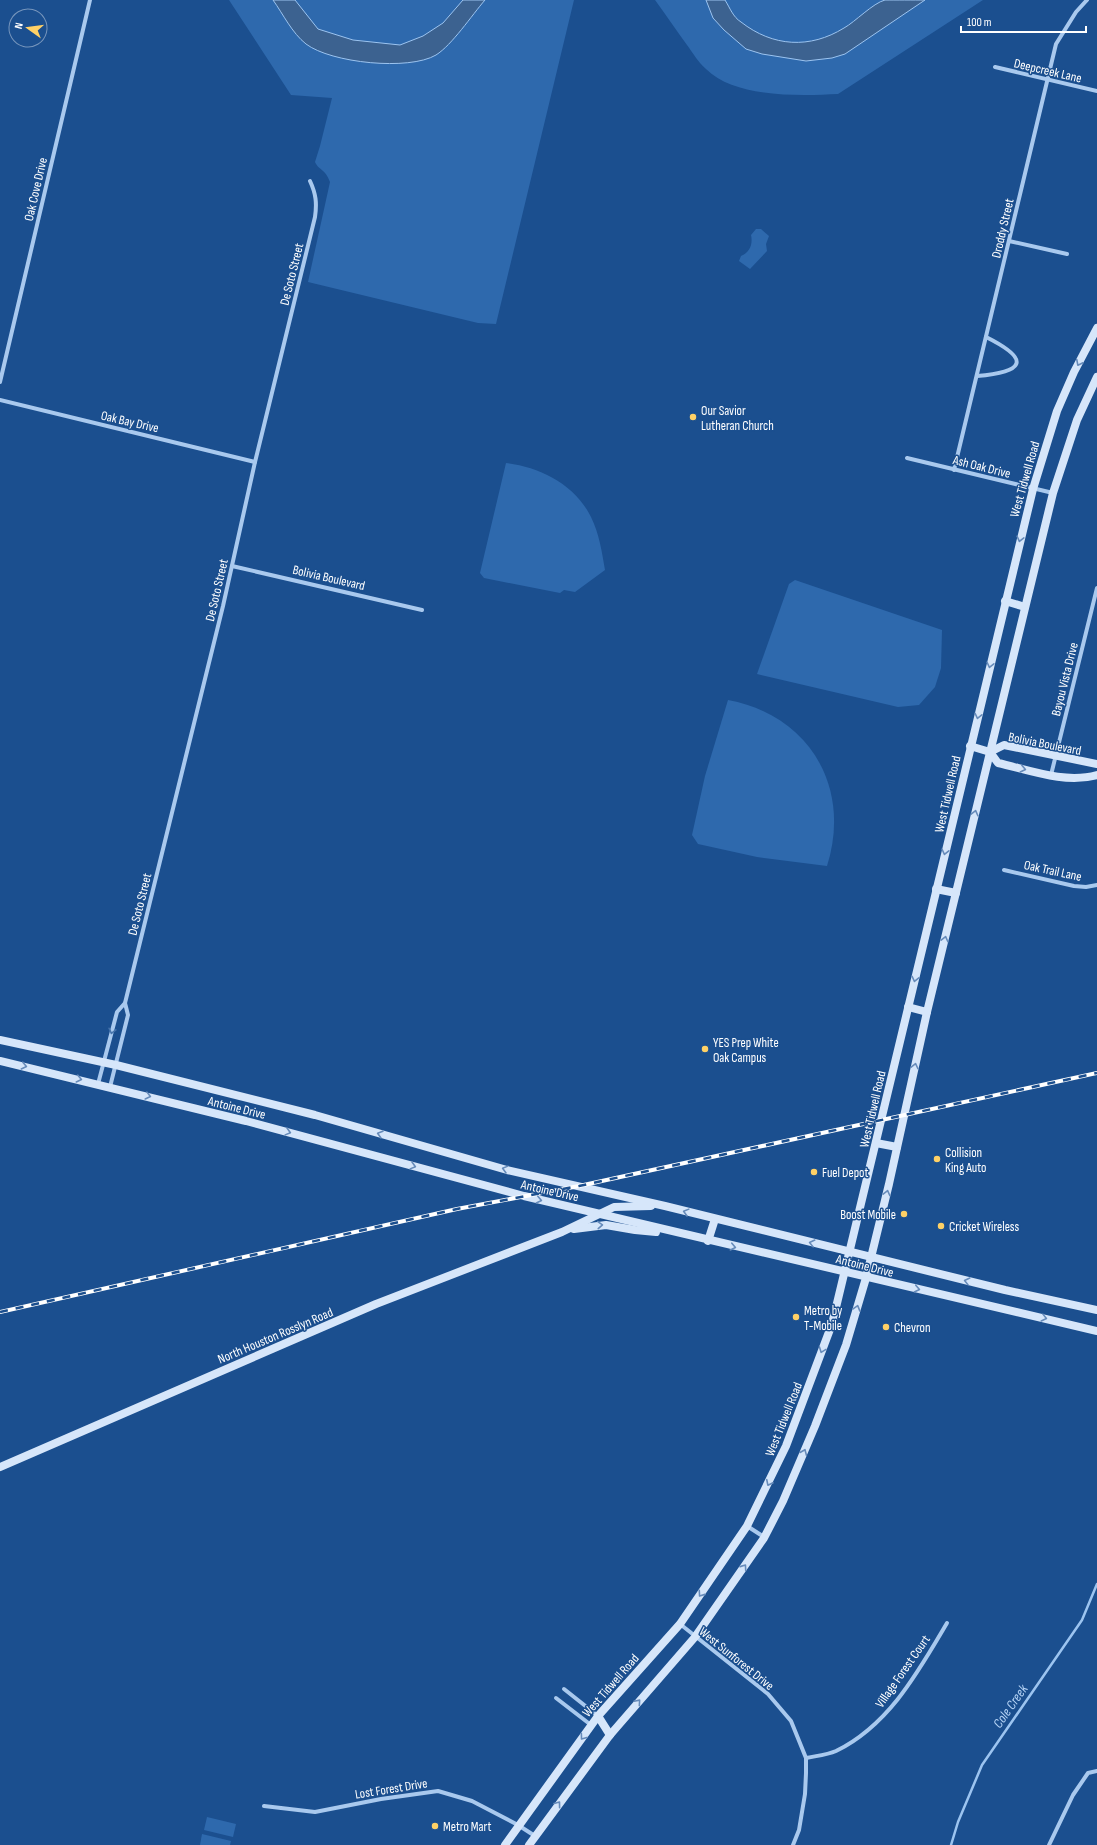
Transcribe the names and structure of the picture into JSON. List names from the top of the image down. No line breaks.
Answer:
{"streets":{"main road":["West Tidwell Road","Bolivia Boulevard","Antoine Drive","North Houston Rosslyn Road"],"street":["Deepcreek Lane","Oak Cove Drive","Droddy Street","De Soto Street","Oak Bay Drive","Ash Oak Drive","Bayou Vista Drive","Oak Trail Lane","West Sunforest Drive","Village Forest Court","Lost Forest Drive"]},"crossings":[["Deepcreek Lane","Droddy Street"],["Droddy Street","Ash Oak Drive"],["De Soto Street","Oak Bay Drive"],["De Soto Street","Bolivia Boulevard"],["De Soto Street","Antoine Drive"],["Ash Oak Drive","West Tidwell Road"],["West Tidwell Road","Bolivia Boulevard"],["West Tidwell Road","Antoine Drive"],["West Tidwell Road","West Sunforest Drive"],["West Tidwell Road","Lost Forest Drive"],["Bolivia Boulevard","Bayou Vista Drive"],["Antoine Drive","North Houston Rosslyn Road"],["West Sunforest Drive","Village Forest Court"]],"water":["Cole Creek"],"places":["Our Savior Lutheran Church","YES Prep White Oak Campus","Collision King Auto","Fuel Depot","Boost Mobile","Cricket Wireless","Metro by T-Mobile","Chevron","Metro Mart"],"scale_bar":"100 m","north":"left"}
